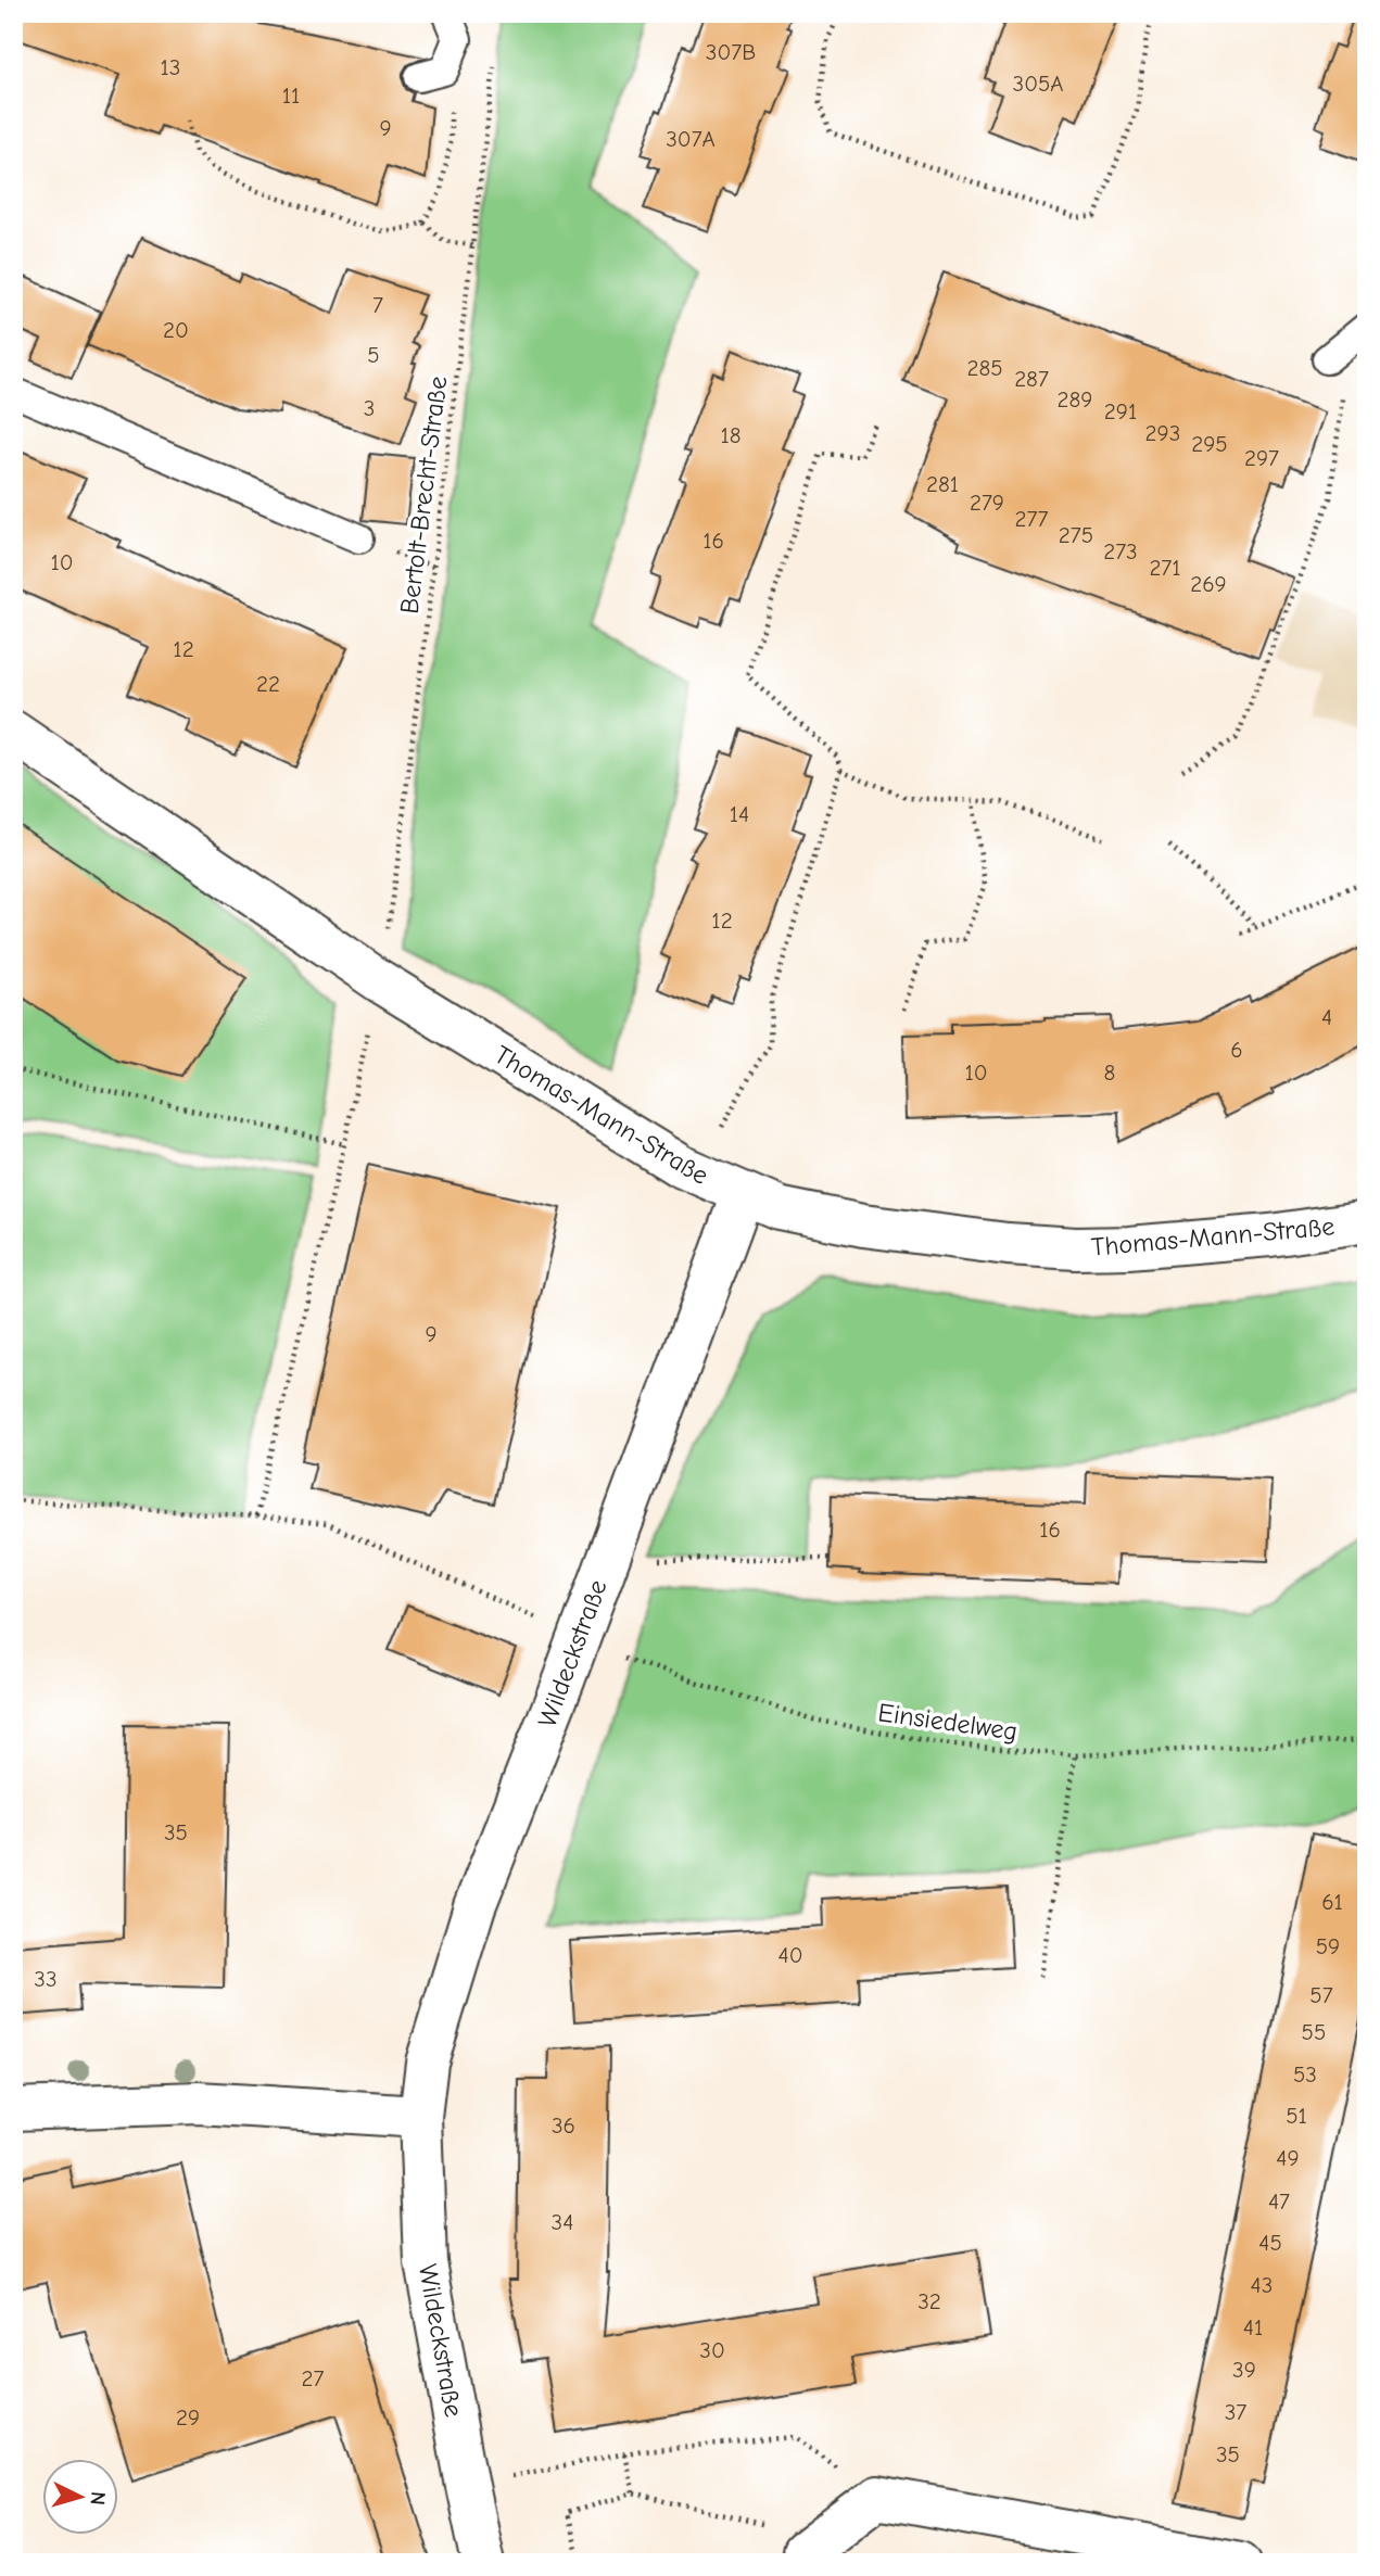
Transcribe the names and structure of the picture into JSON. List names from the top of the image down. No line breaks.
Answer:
{"streets":{"street":["Thomas-Mann-Straße","Wildeckstraße"],"path":["Bertolt-Brecht-Straße","Einsiedelweg"]},"crossings":[["Bertolt-Brecht-Straße","Thomas-Mann-Straße"],["Thomas-Mann-Straße","Wildeckstraße"]],"house_numbers":["307B","13","305A","11","9","307A","7","20","5","285","287","289","3","291","293","18","295","297","281","279","277","275","16","273","10","271","269","12","22","14","12","4","6","10","8","9","16","35","61","59","40","33","57","55","53","51","36","49","47","34","45","43","32","41","30","39","27","37","29","35"],"north":"right"}
